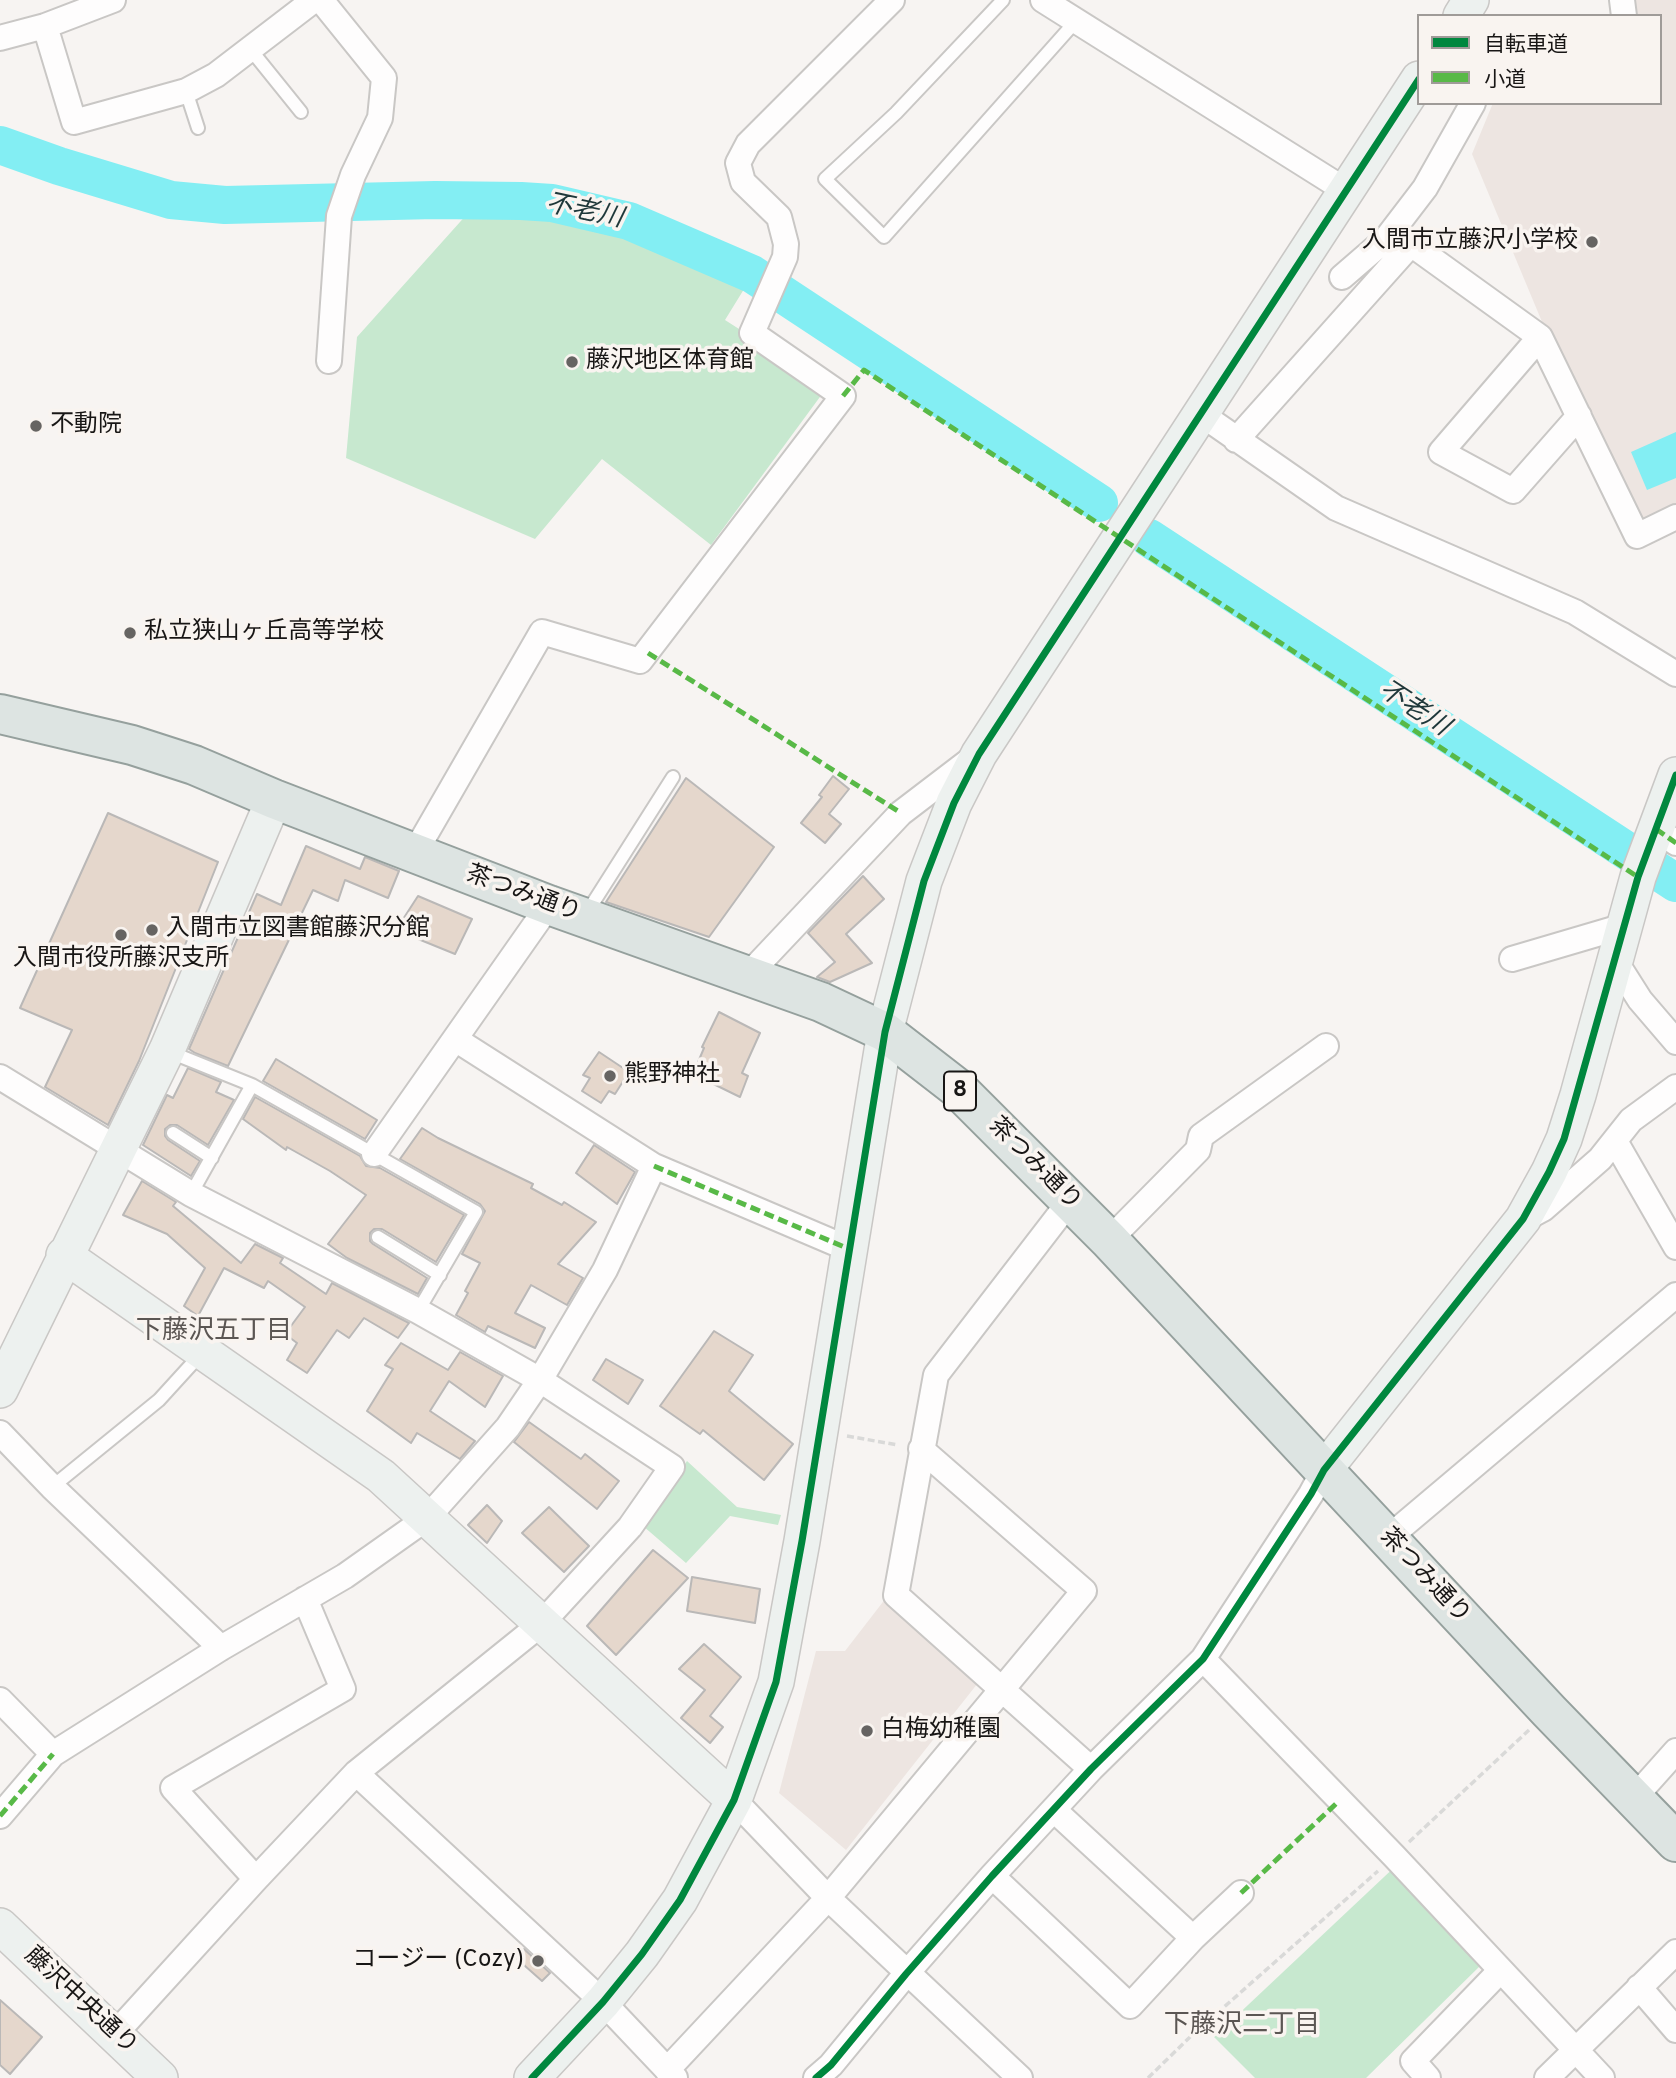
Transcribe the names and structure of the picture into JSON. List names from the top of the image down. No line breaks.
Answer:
{"streets":{"main road":["茶つみ通り","8"],"street":["藤沢中央通り"]},"districts":["下藤沢五丁目","下藤沢二丁目"],"water":["不老川"],"places":["入間市立藤沢小学校","藤沢地区体育館","不動院","私立狭山ヶ丘高等学校","入間市立図書館藤沢分館","入間市役所藤沢支所","熊野神社","白梅幼稚園","コージー (Cozy)"],"legend":["自転車道","小道"]}
